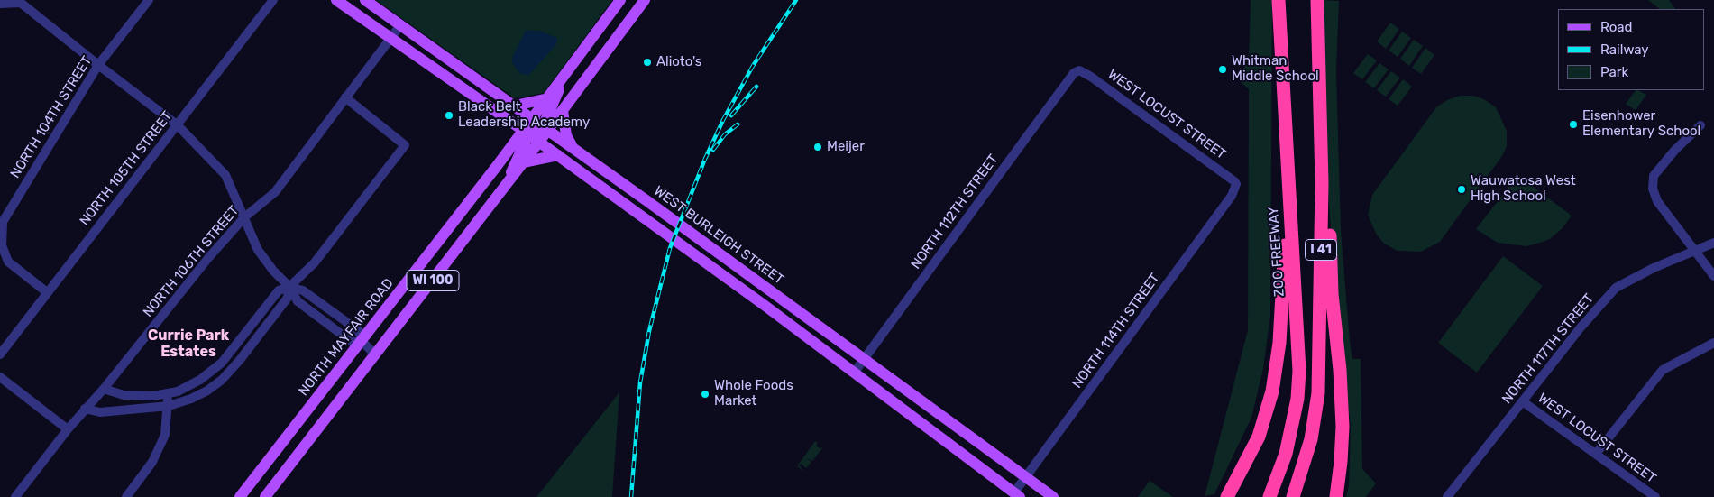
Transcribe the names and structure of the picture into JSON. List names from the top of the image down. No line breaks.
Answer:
{"streets":{"highway":["I 41","ZOO FREEWAY"],"main road":["WEST BURLEIGH STREET","WI 100","NORTH MAYFAIR ROAD"],"street":["WEST LOCUST STREET","NORTH 104TH STREET","NORTH 105TH STREET","NORTH 112TH STREET","NORTH 106TH STREET","NORTH 114TH STREET","NORTH 117TH STREET"]},"crossings":[["WEST LOCUST STREET","NORTH 112TH STREET"],["WEST LOCUST STREET","NORTH 114TH STREET"],["WEST LOCUST STREET","NORTH 117TH STREET"],["NORTH 104TH STREET","NORTH 105TH STREET"],["NORTH 112TH STREET","WEST BURLEIGH STREET"],["WEST BURLEIGH STREET","NORTH 106TH STREET"],["WEST BURLEIGH STREET","NORTH 114TH STREET"]],"districts":["Currie Park Estates"],"places":["Alioto's","Whitman Middle School","Black Belt Leadership Academy","Eisenhower Elementary School","Meijer","Wauwatosa West High School","Whole Foods Market"],"legend":["Road","Railway","Park"]}
